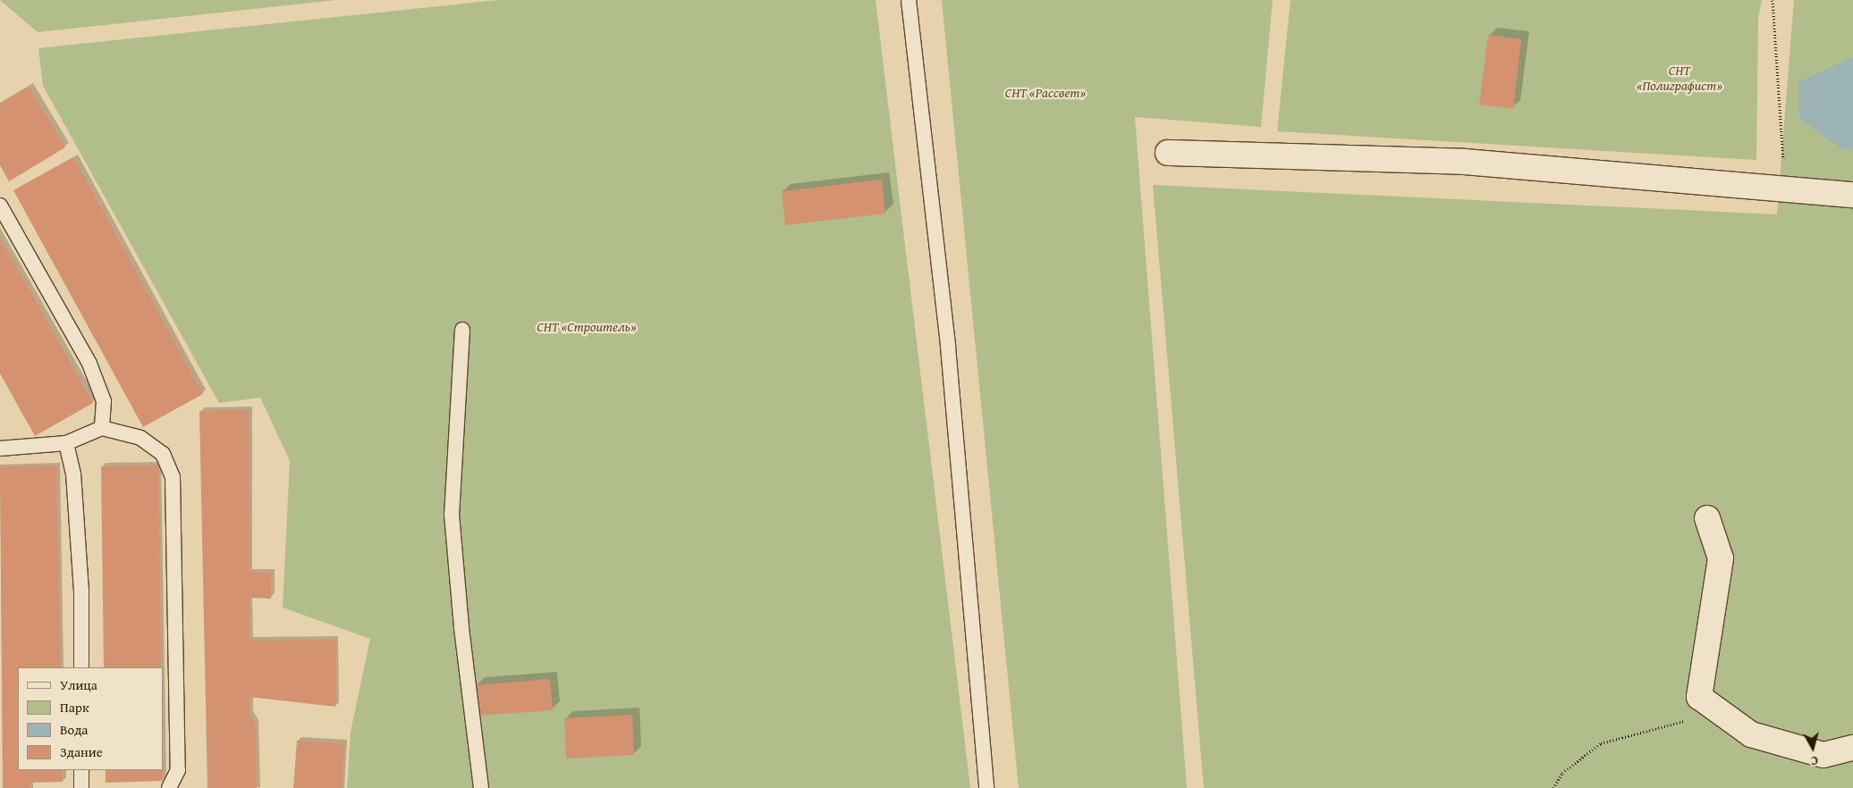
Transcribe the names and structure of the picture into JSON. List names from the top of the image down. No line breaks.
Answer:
{"parks":["СНТ «Полиграфист»","СНТ «Рассвет»","СНТ «Строитель»"],"legend":["Улица","Парк","Вода","Здание"],"north":"bottom"}
